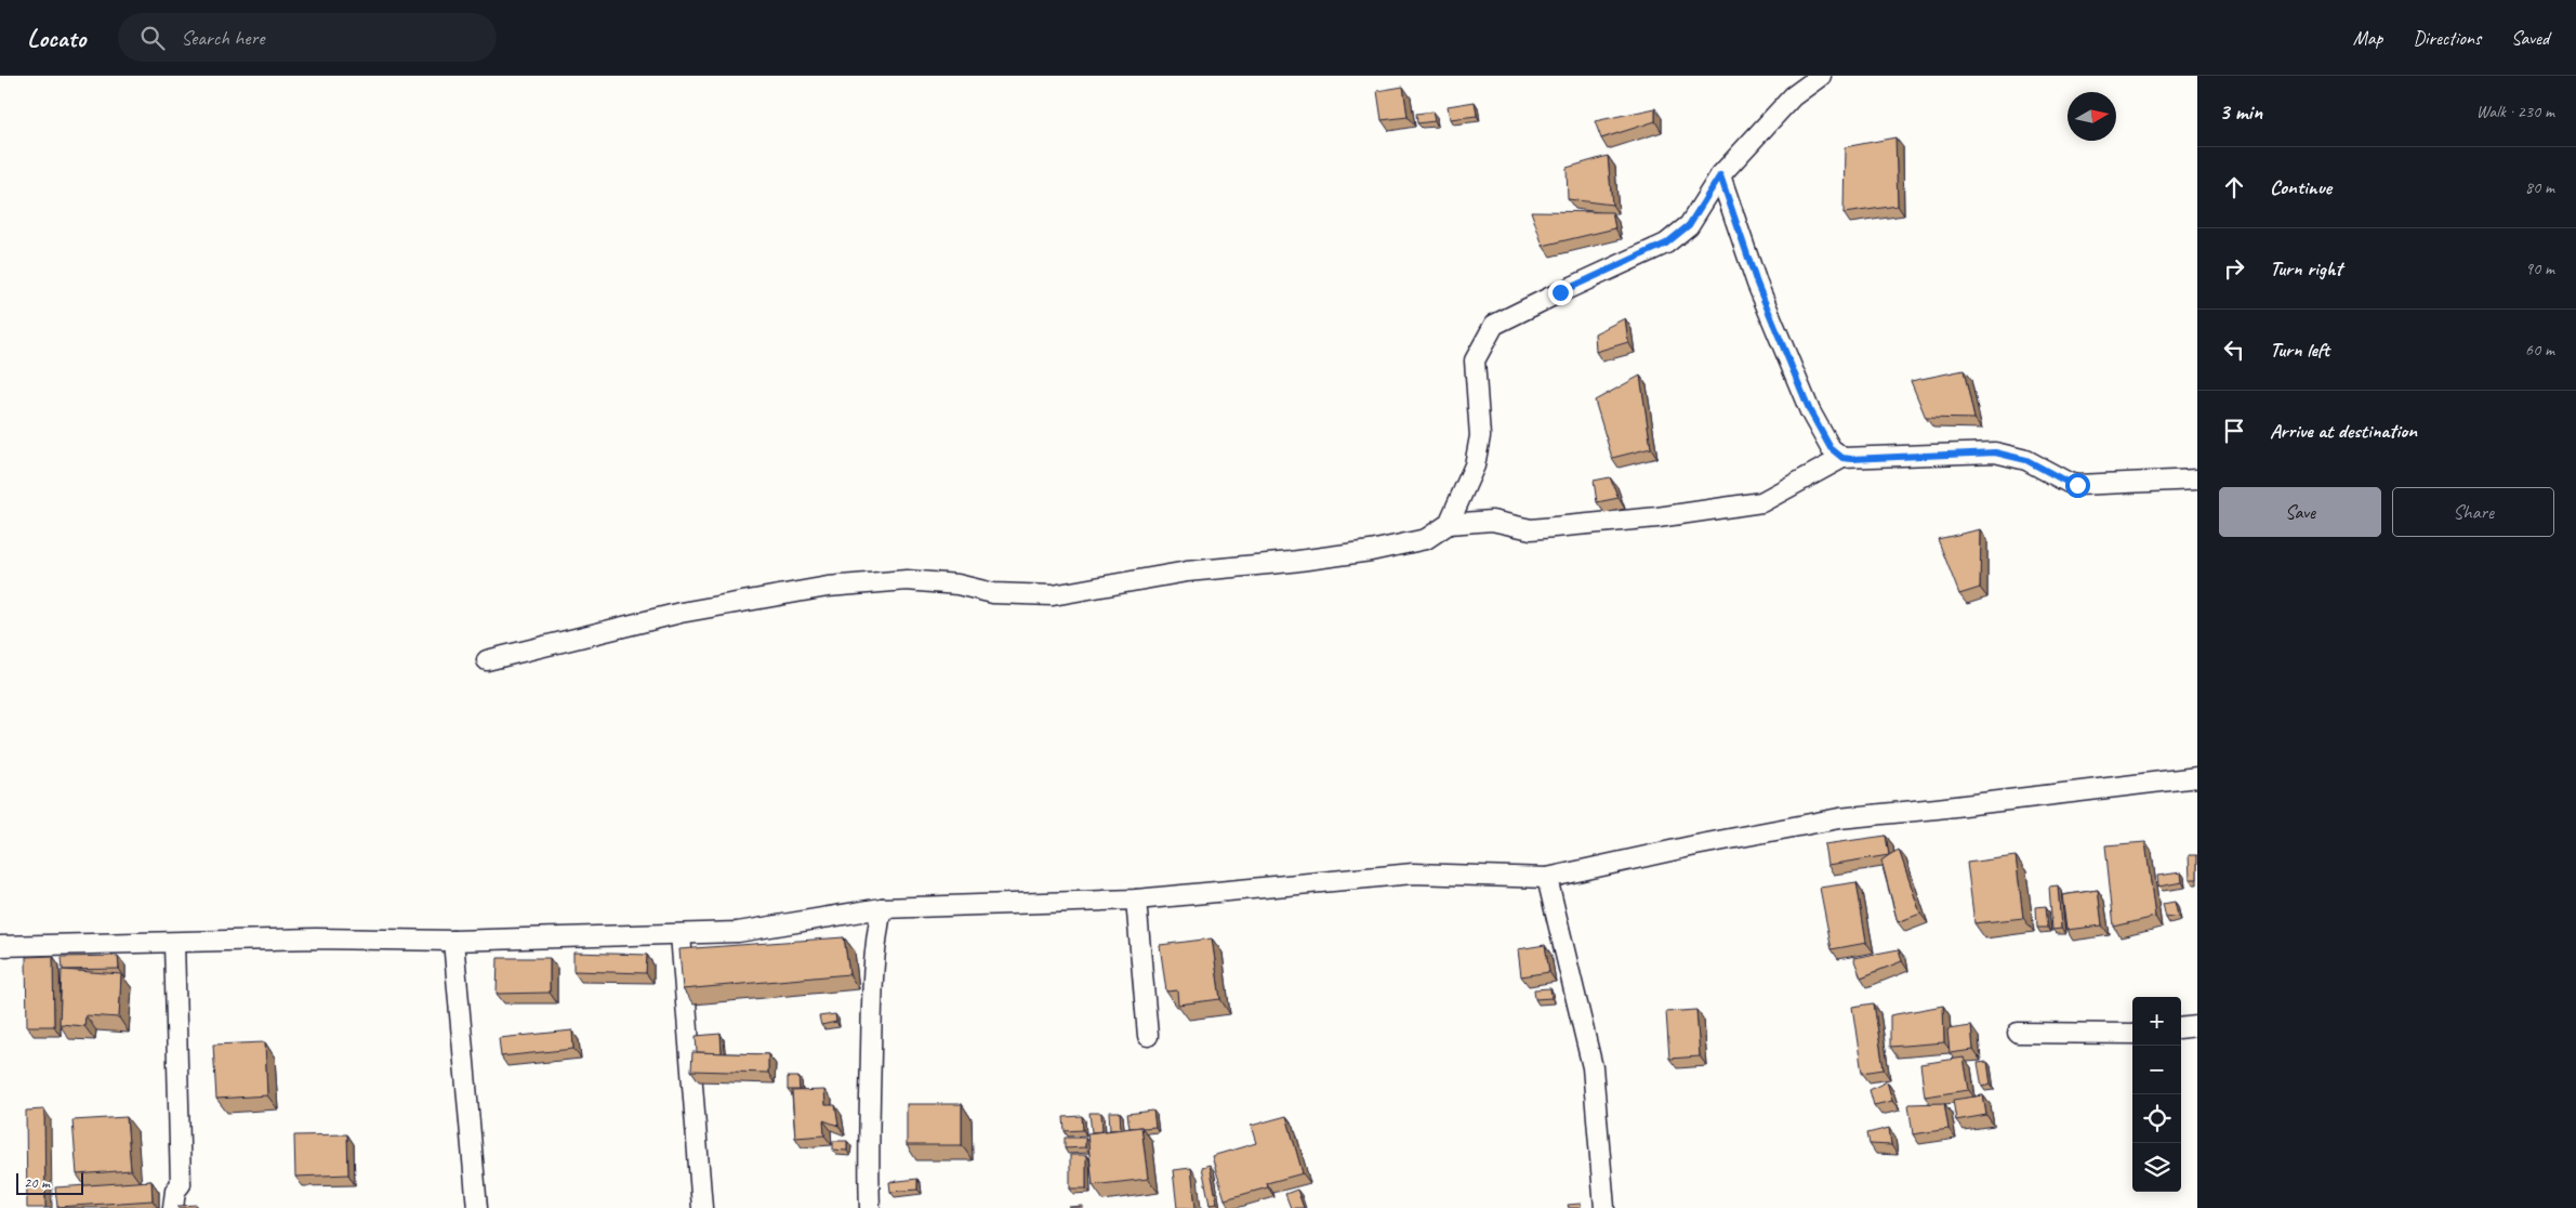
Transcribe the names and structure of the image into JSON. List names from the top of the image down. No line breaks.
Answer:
{"scale_bar":"20 m","north":"right","page":{"header":"Locato","search":"Search here","nav":["Map","Directions","Saved"],"heading":["3 min","Walk · 230 m"],"list":[["Continue","80 m"],["Turn right","90 m"],["Turn left","60 m"],"Arrive at destination"],"buttons":["Save","Share"],"map_buttons":["+","−"],"scale":"20 m"}}
